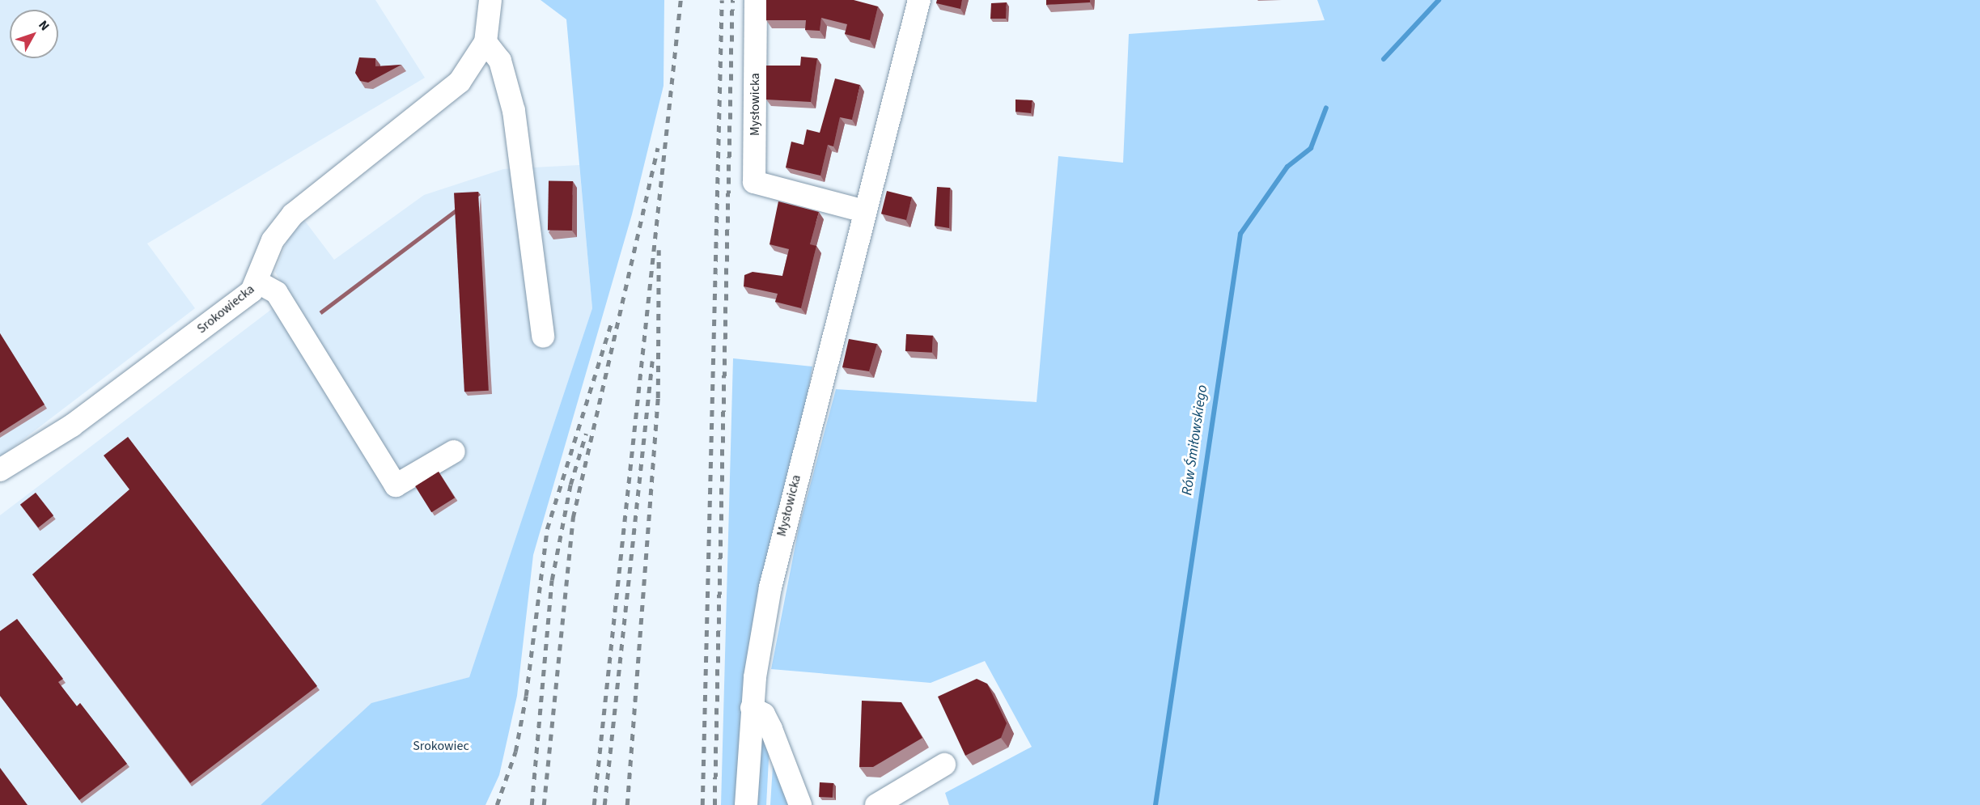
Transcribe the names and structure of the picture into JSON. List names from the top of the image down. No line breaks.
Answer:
{"streets":{"street":["Mysłowicka","Srokowiecka"]},"water":["Rów Śmiłowskiego"],"parks":["Srokowiec"],"north":"top right"}
